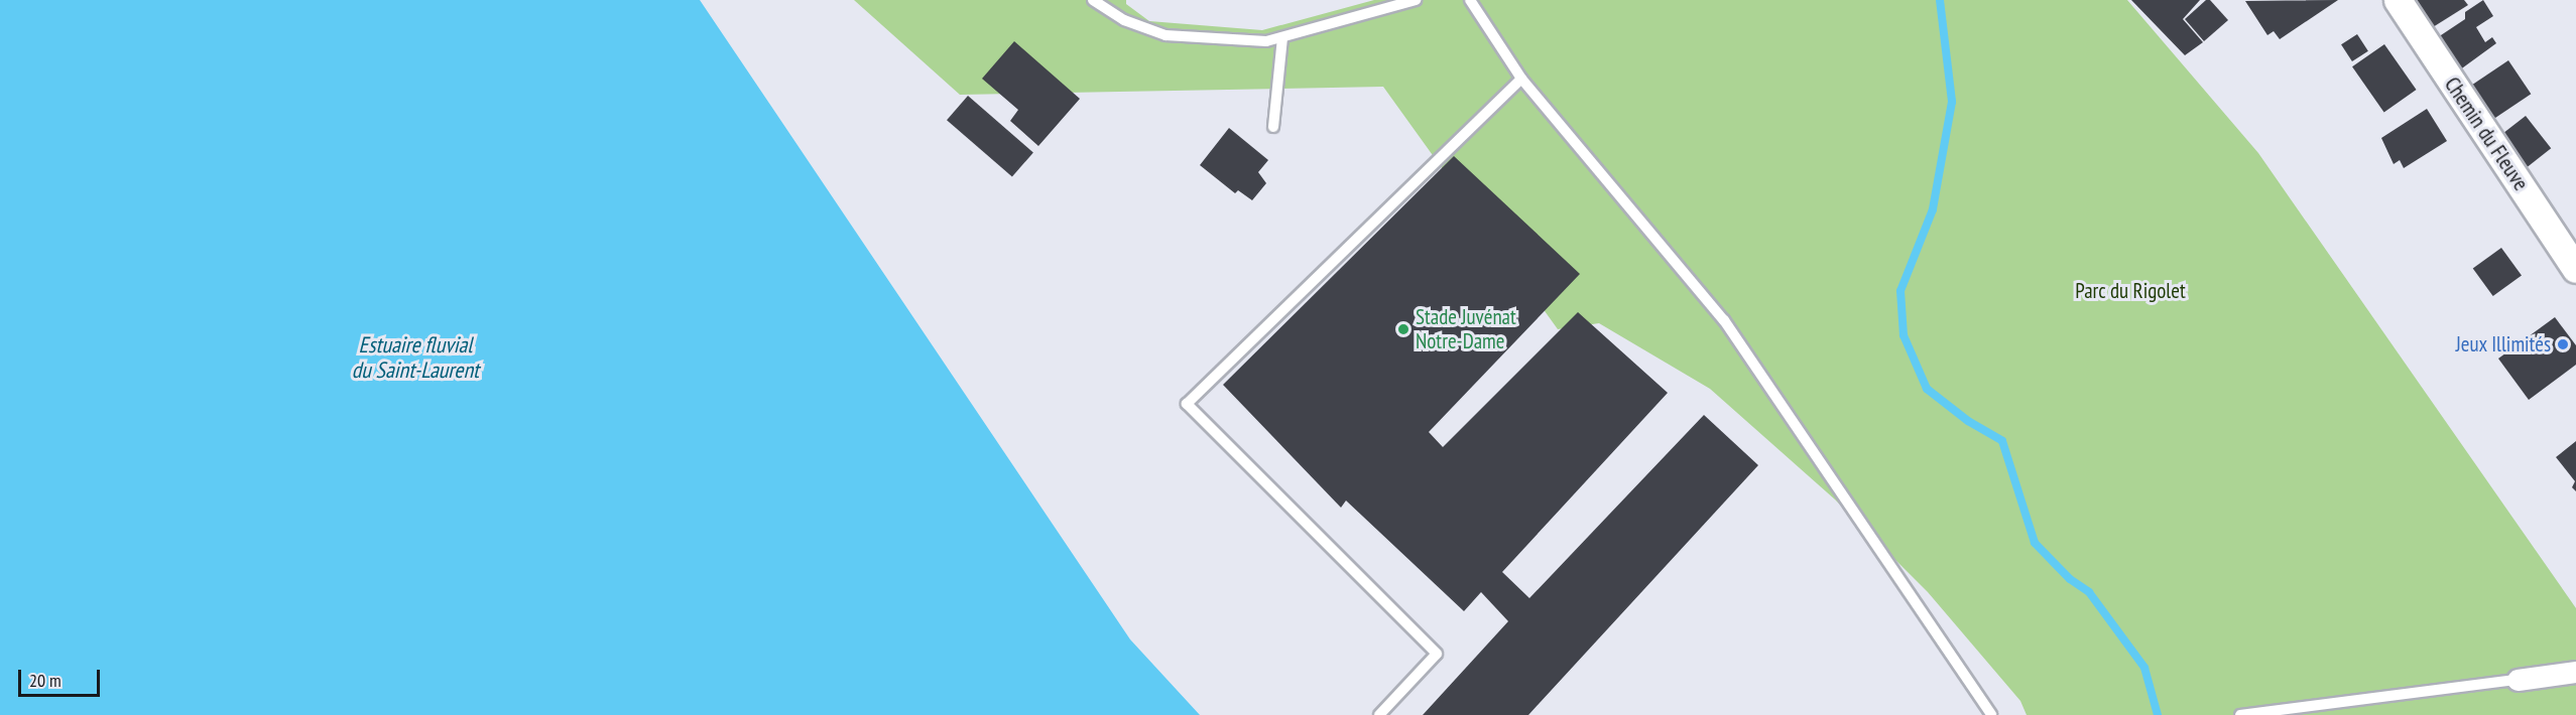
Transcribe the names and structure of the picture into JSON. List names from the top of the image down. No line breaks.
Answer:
{"streets":{"street":["Chemin du Fleuve"]},"water":["Estuaire fluvial du Saint-Laurent"],"parks":["Parc du Rigolet"],"places":["Stade Juvénat Notre-Dame","Jeux Illimités"],"scale_bar":"20 m"}
